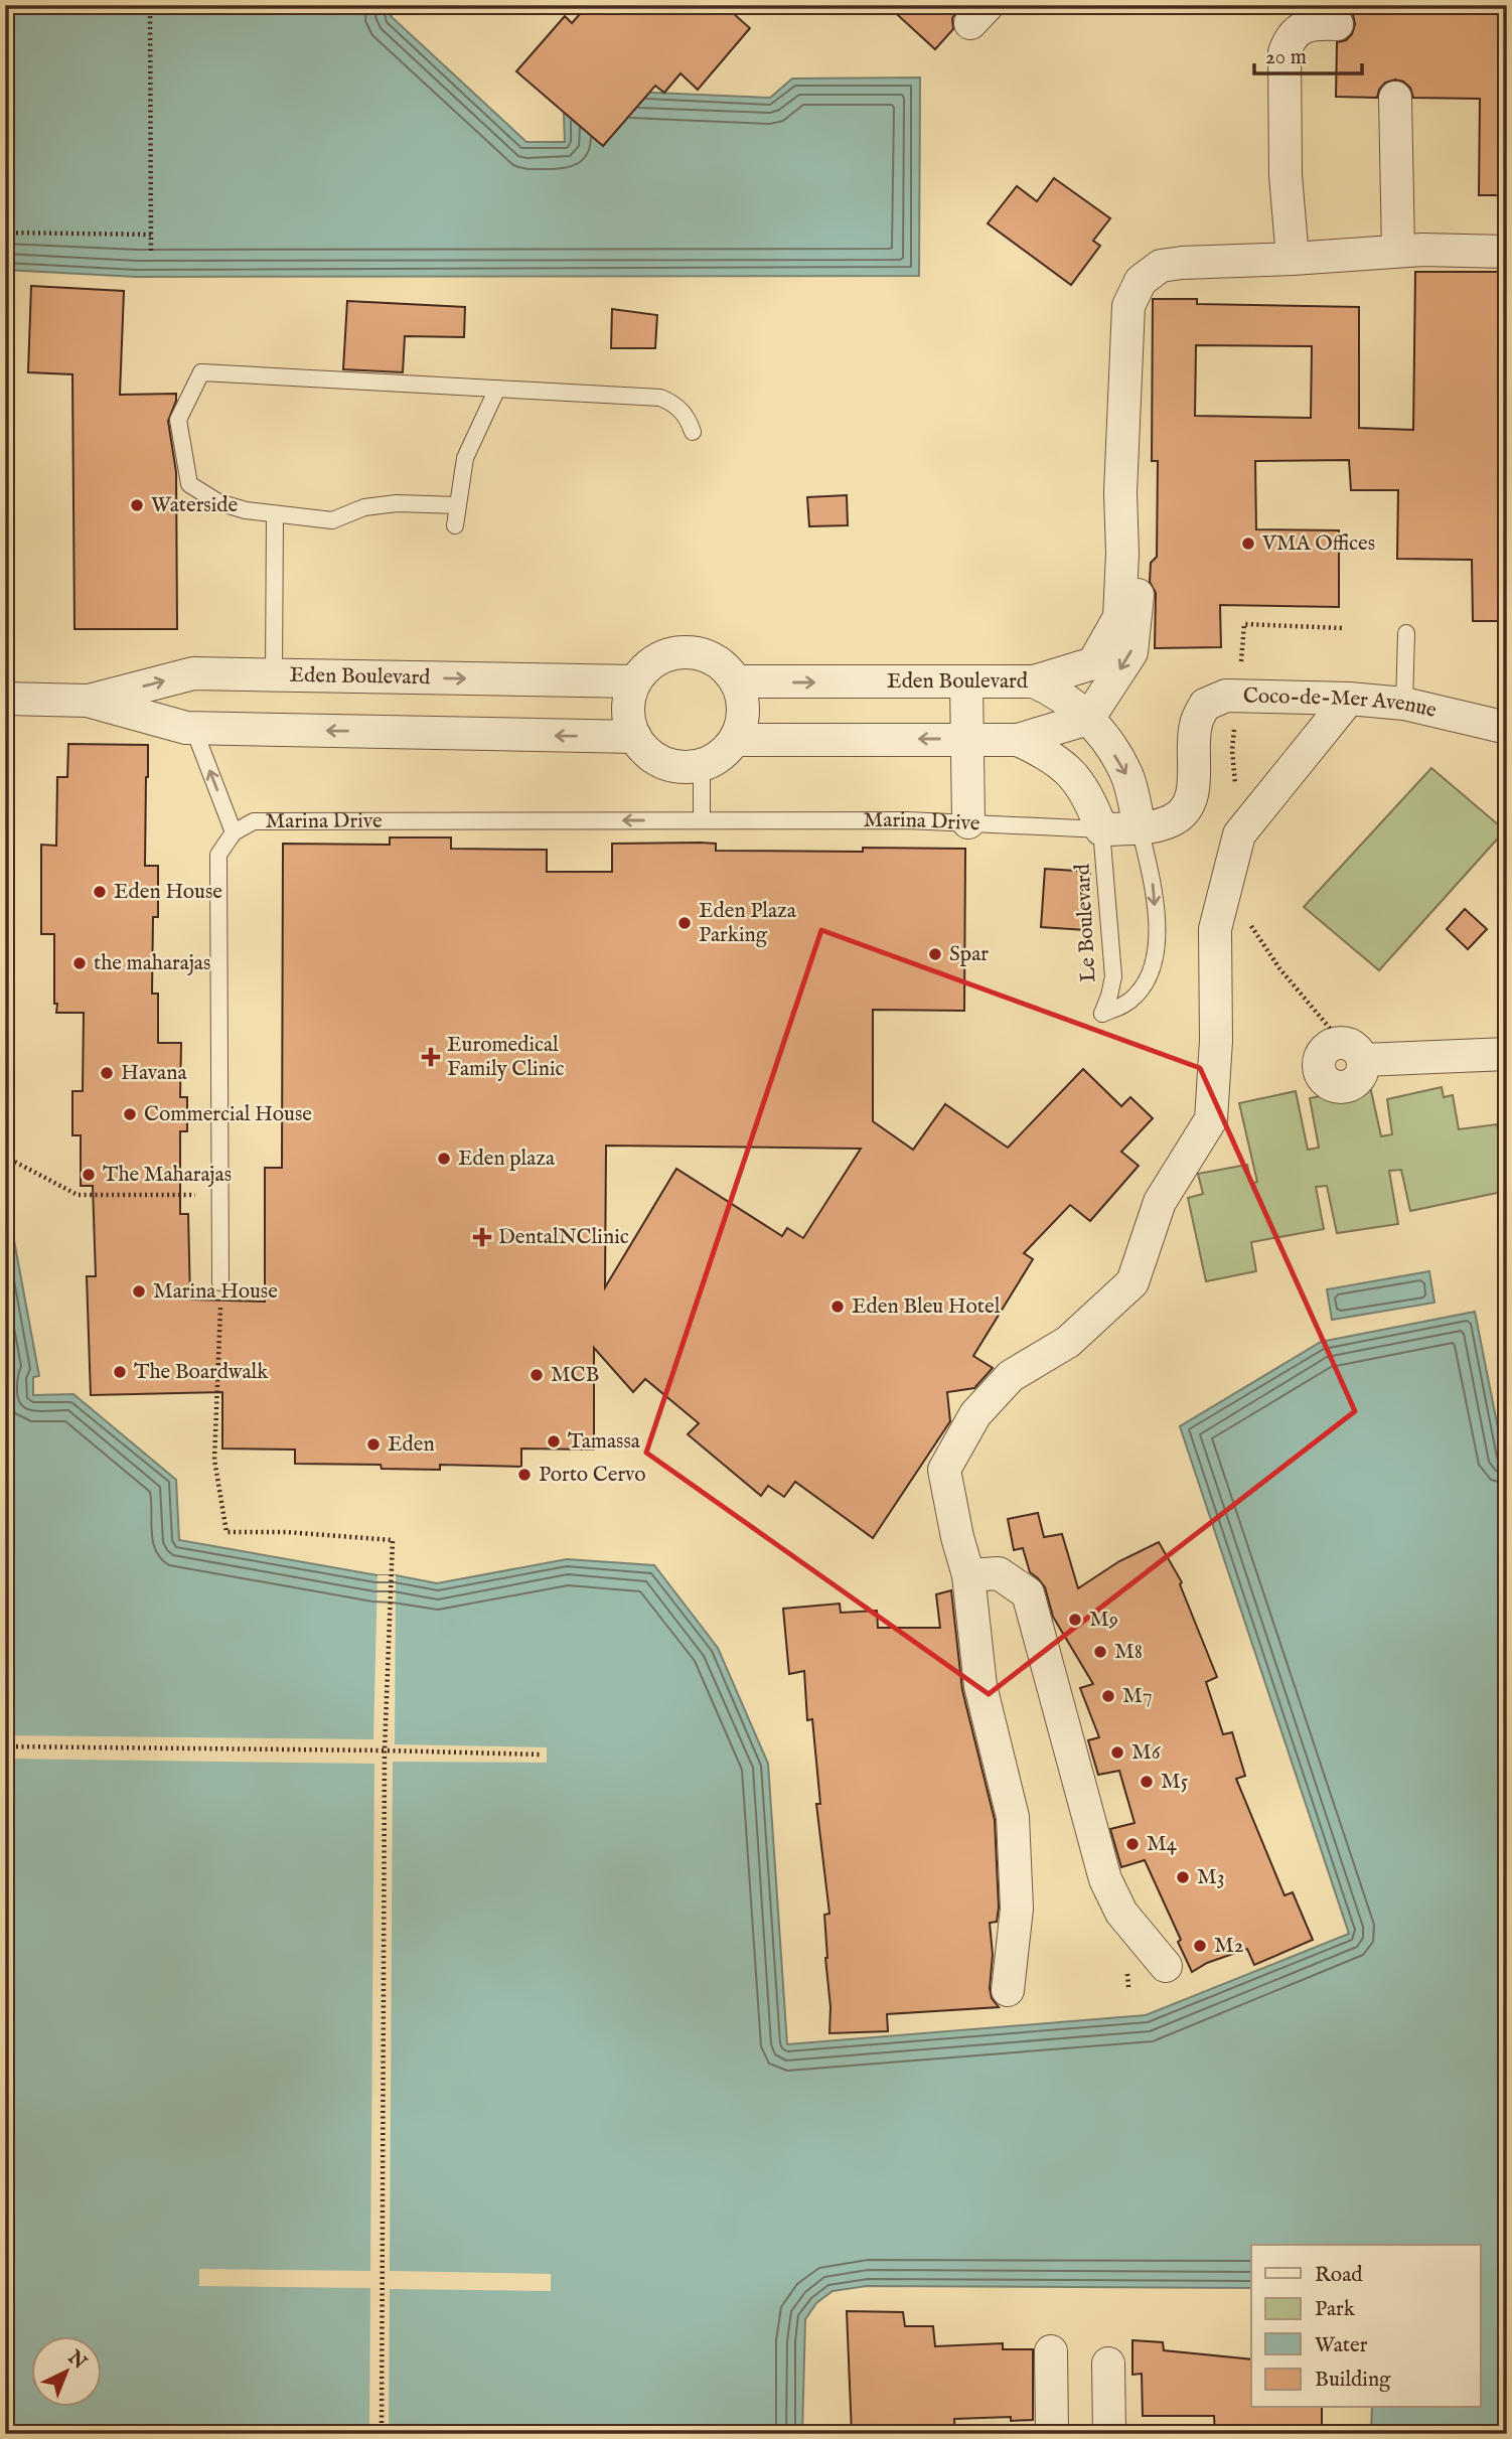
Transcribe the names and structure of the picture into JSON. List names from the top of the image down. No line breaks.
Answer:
{"streets":{"street":["Eden Boulevard","Coco-de-Mer Avenue","Marina Drive"],"lane":["Le Boulevard"]},"crossings":[["Eden Boulevard","Coco-de-Mer Avenue"],["Eden Boulevard","Marina Drive"],["Eden Boulevard","Le Boulevard"],["Coco-de-Mer Avenue","Marina Drive"],["Coco-de-Mer Avenue","Le Boulevard"],["Marina Drive","Le Boulevard"]],"one_way":["Marina Drive"],"places":{"other":["Waterside","VMA Offices","Eden House","Eden Plaza Parking","Spar","the maharajas","Havana","Commercial House","Eden plaza","The Maharajas","Marina House","Eden Bleu Hotel","The Boardwalk","MCB","Tamassa","Eden","Porto Cervo","M9","M8","M7","M6","M5","M4","M3","M2"],"health":["Euromedical Family Clinic","DentalNClinic"]},"legend":["Road","Park","Water","Building"],"scale_bar":"20 m","north":"top right"}
